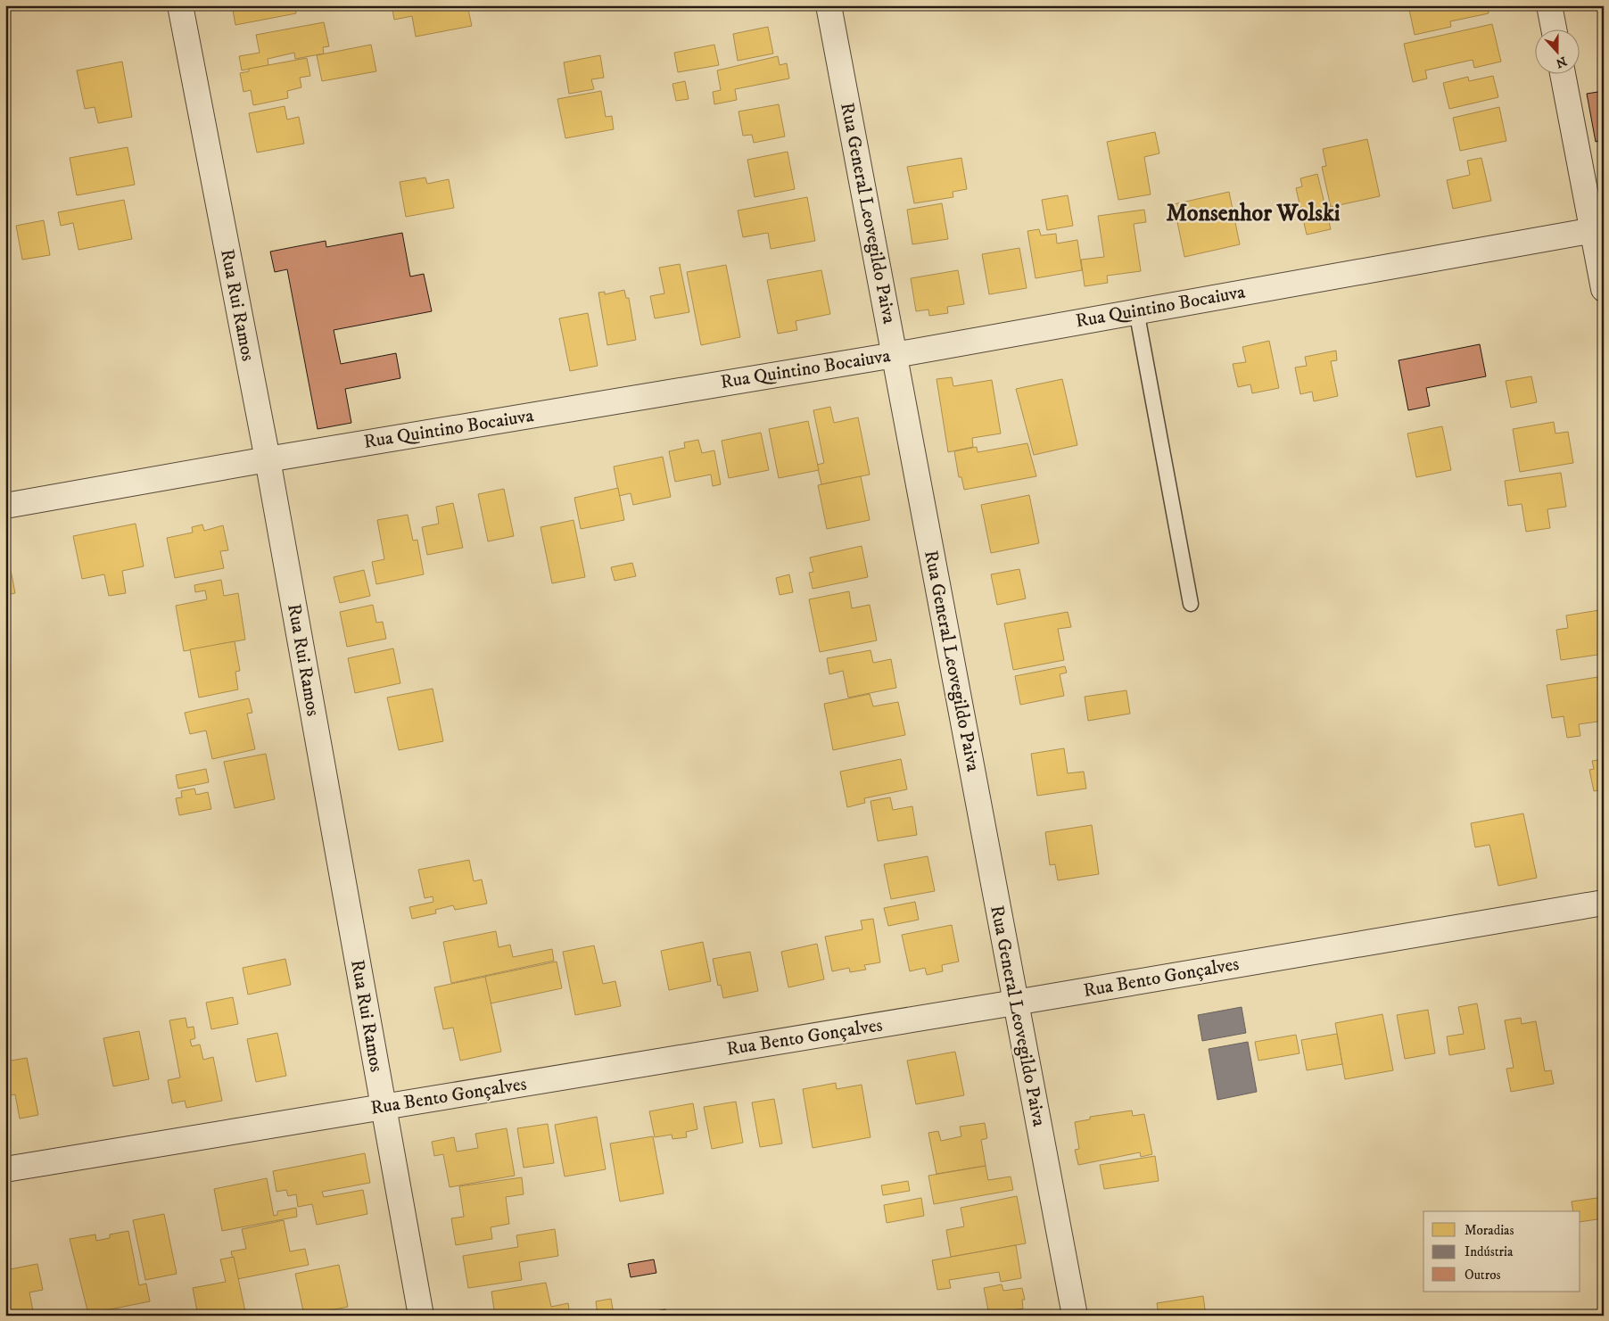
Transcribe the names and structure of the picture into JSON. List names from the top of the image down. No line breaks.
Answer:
{"streets":{"street":["Rua General Leovegildo Paiva","Rua Rui Ramos","Rua Quintino Bocaiuva","Rua Bento Gonçalves"]},"crossings":[["Rua General Leovegildo Paiva","Rua Quintino Bocaiuva"],["Rua General Leovegildo Paiva","Rua Bento Gonçalves"],["Rua Rui Ramos","Rua Quintino Bocaiuva"],["Rua Rui Ramos","Rua Bento Gonçalves"]],"districts":["Monsenhor Wolski"],"legend":["Moradias","Indústria","Outros"],"north":"bottom"}
